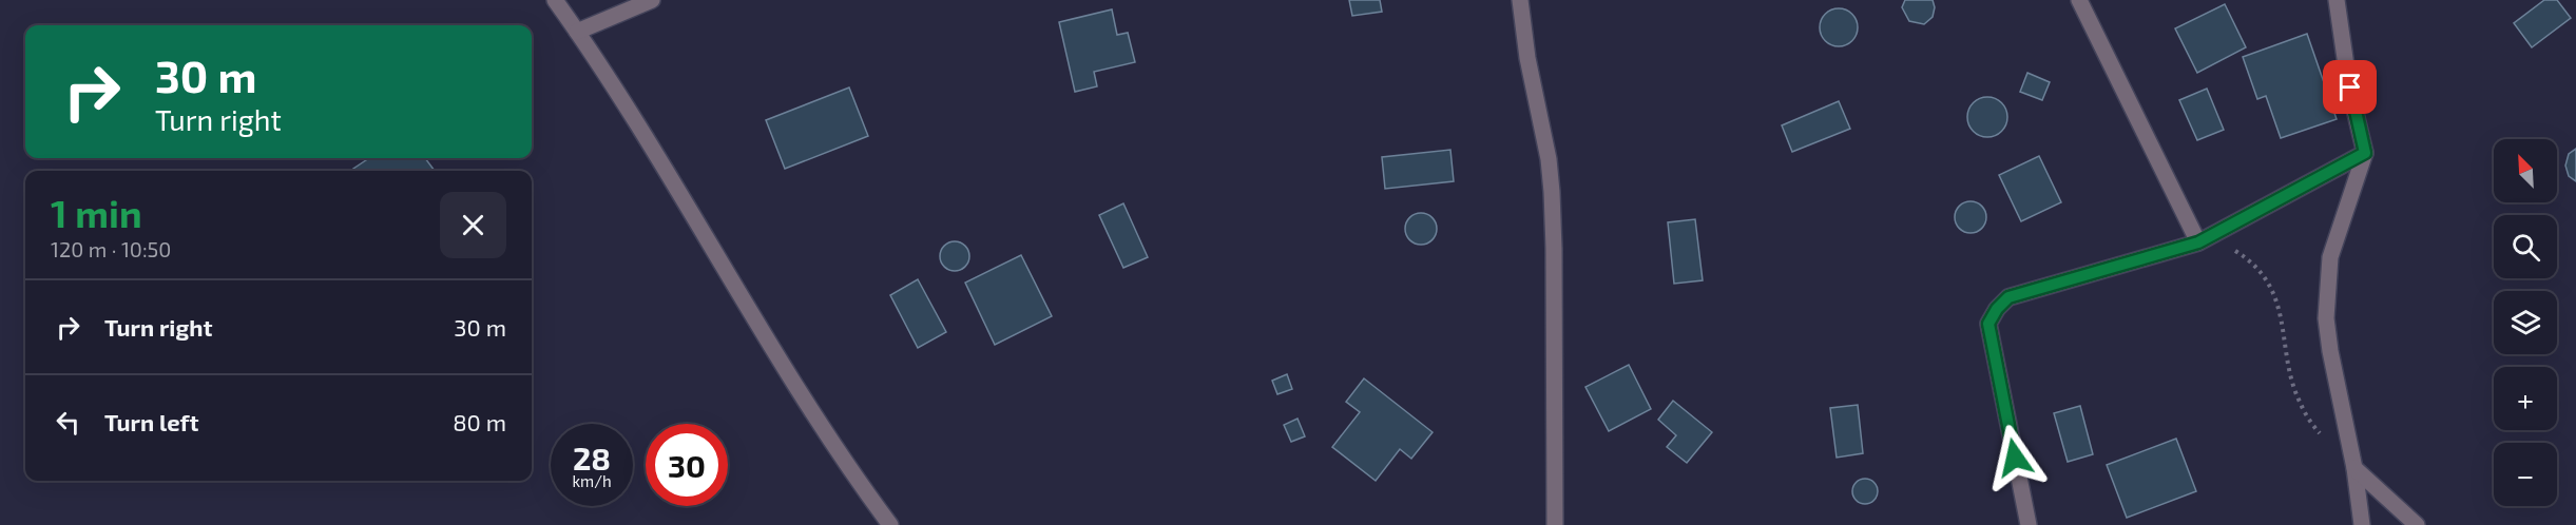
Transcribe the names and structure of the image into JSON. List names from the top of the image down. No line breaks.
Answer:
{"north":"top left","page":{"turn":["30 m","Turn right"],"map_buttons":["+","−"],"heading":["1 min","120 m · 10:50"],"list":[{"name":"Turn right","value":"30 m"},{"name":"Turn left","value":"80 m"}],"speed":"28 km/h","limit":"30"}}
